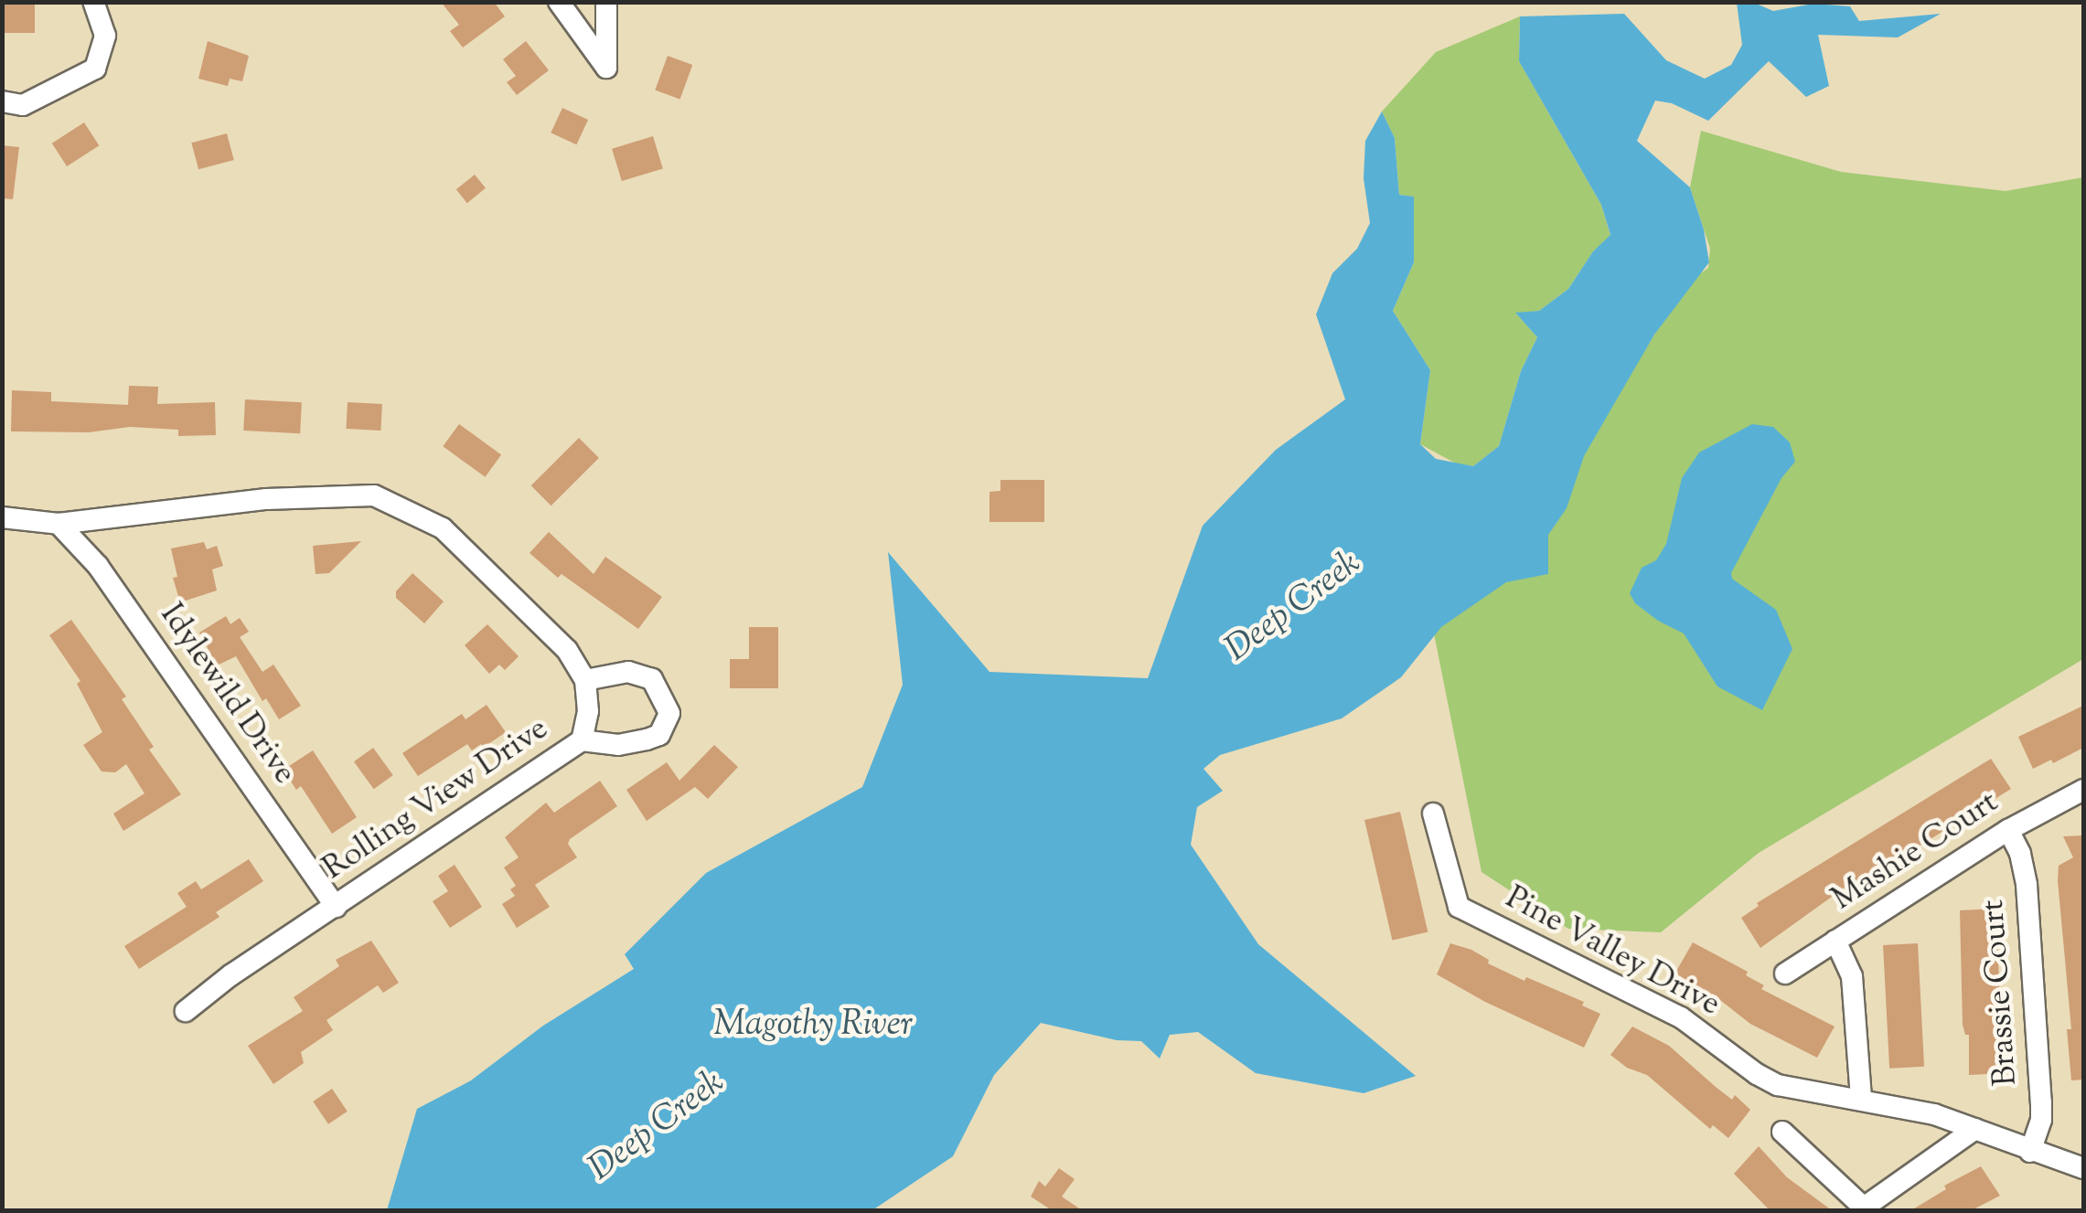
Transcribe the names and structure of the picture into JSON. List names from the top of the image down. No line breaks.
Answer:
{"streets":{"street":["Idylewild Drive","Rolling View Drive","Mashie Court","Pine Valley Drive","Brassie Court"]},"crossings":[["Idylewild Drive","Rolling View Drive"],["Mashie Court","Brassie Court"],["Pine Valley Drive","Brassie Court"]],"water":["Deep Creek","Magothy River"]}
